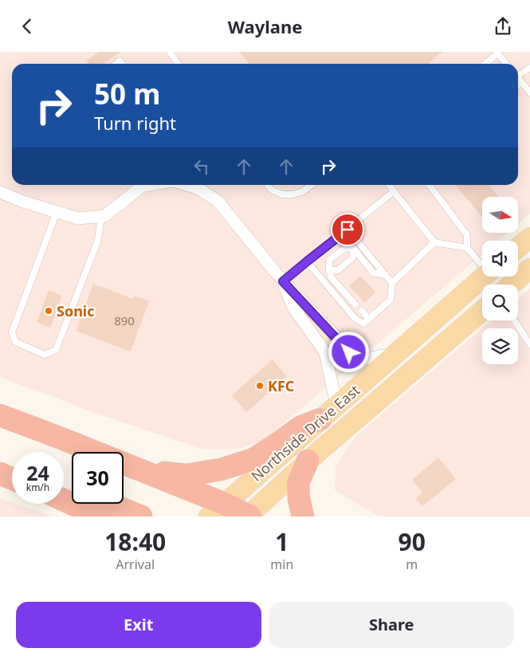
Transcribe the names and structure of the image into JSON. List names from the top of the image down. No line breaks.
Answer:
{"streets":{"main road":["Northside Drive East"]},"places":["Sonic","KFC"],"house_numbers":["890"],"north":"right","page":{"header":"Waylane","turn":["50 m","Turn right"],"speed":"24 km/h","limit":"30","eta":["18:40","Arrival","1","min","90","m"],"buttons":["Exit","Share"]}}
